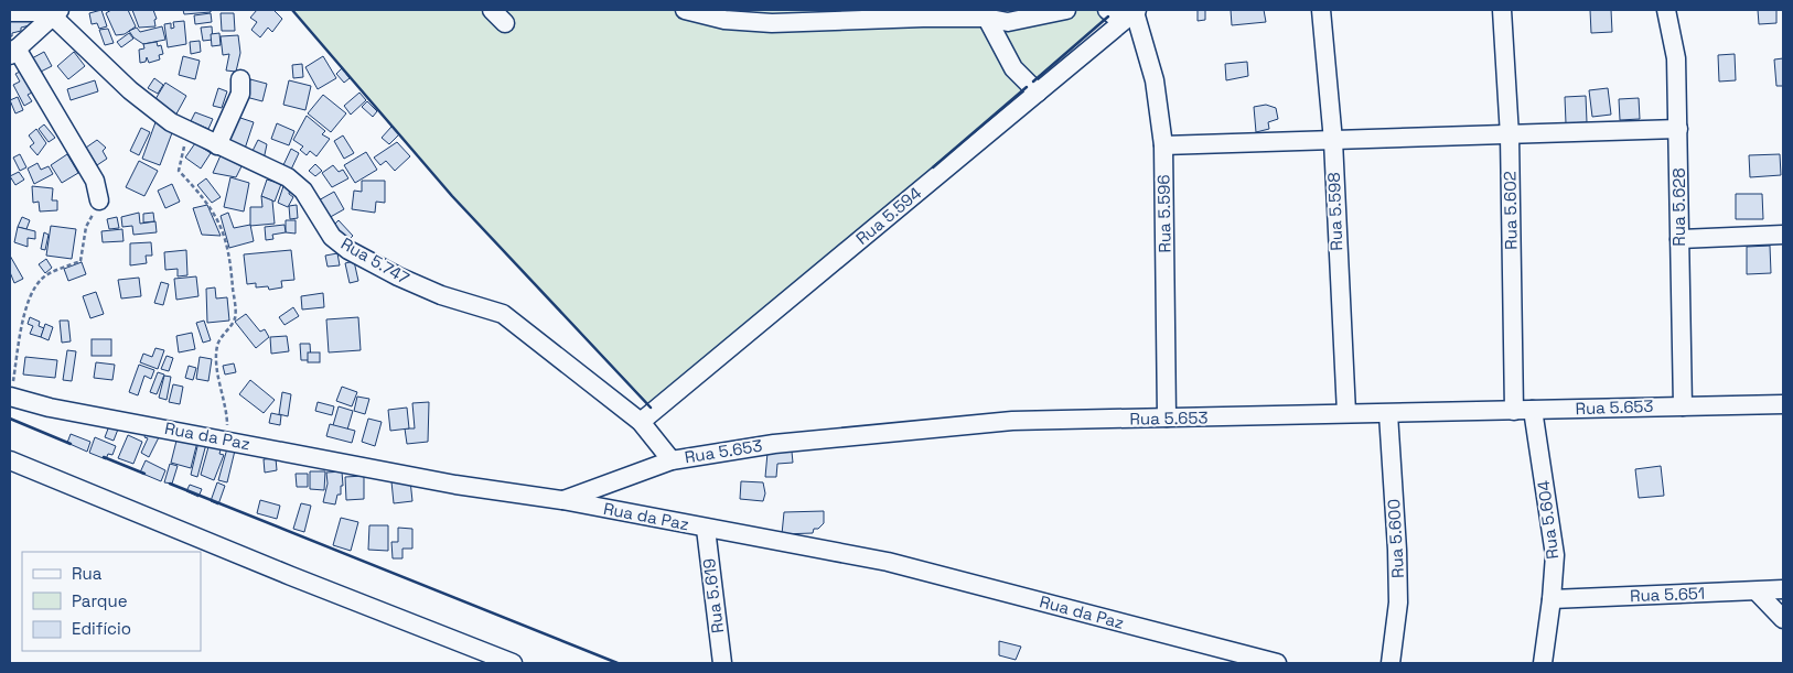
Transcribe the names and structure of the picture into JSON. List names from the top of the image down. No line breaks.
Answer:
{"streets":{"street":["Rua 5.628","Rua 5.602","Rua 5.598","Rua 5.596","Rua 5.594","Rua 5.747","Rua 5.653","Rua da Paz","Rua 5.604","Rua 5.600","Rua 5.651","Rua 5.619"]},"crossings":[["Rua 5.628","Rua 5.653"],["Rua 5.602","Rua 5.653"],["Rua 5.598","Rua 5.653"],["Rua 5.596","Rua 5.594"],["Rua 5.596","Rua 5.653"],["Rua 5.594","Rua 5.747"],["Rua 5.747","Rua 5.653"],["Rua 5.653","Rua da Paz"],["Rua 5.653","Rua 5.604"],["Rua 5.653","Rua 5.600"],["Rua da Paz","Rua 5.619"],["Rua 5.604","Rua 5.651"]],"legend":["Rua","Parque","Edifício"]}
